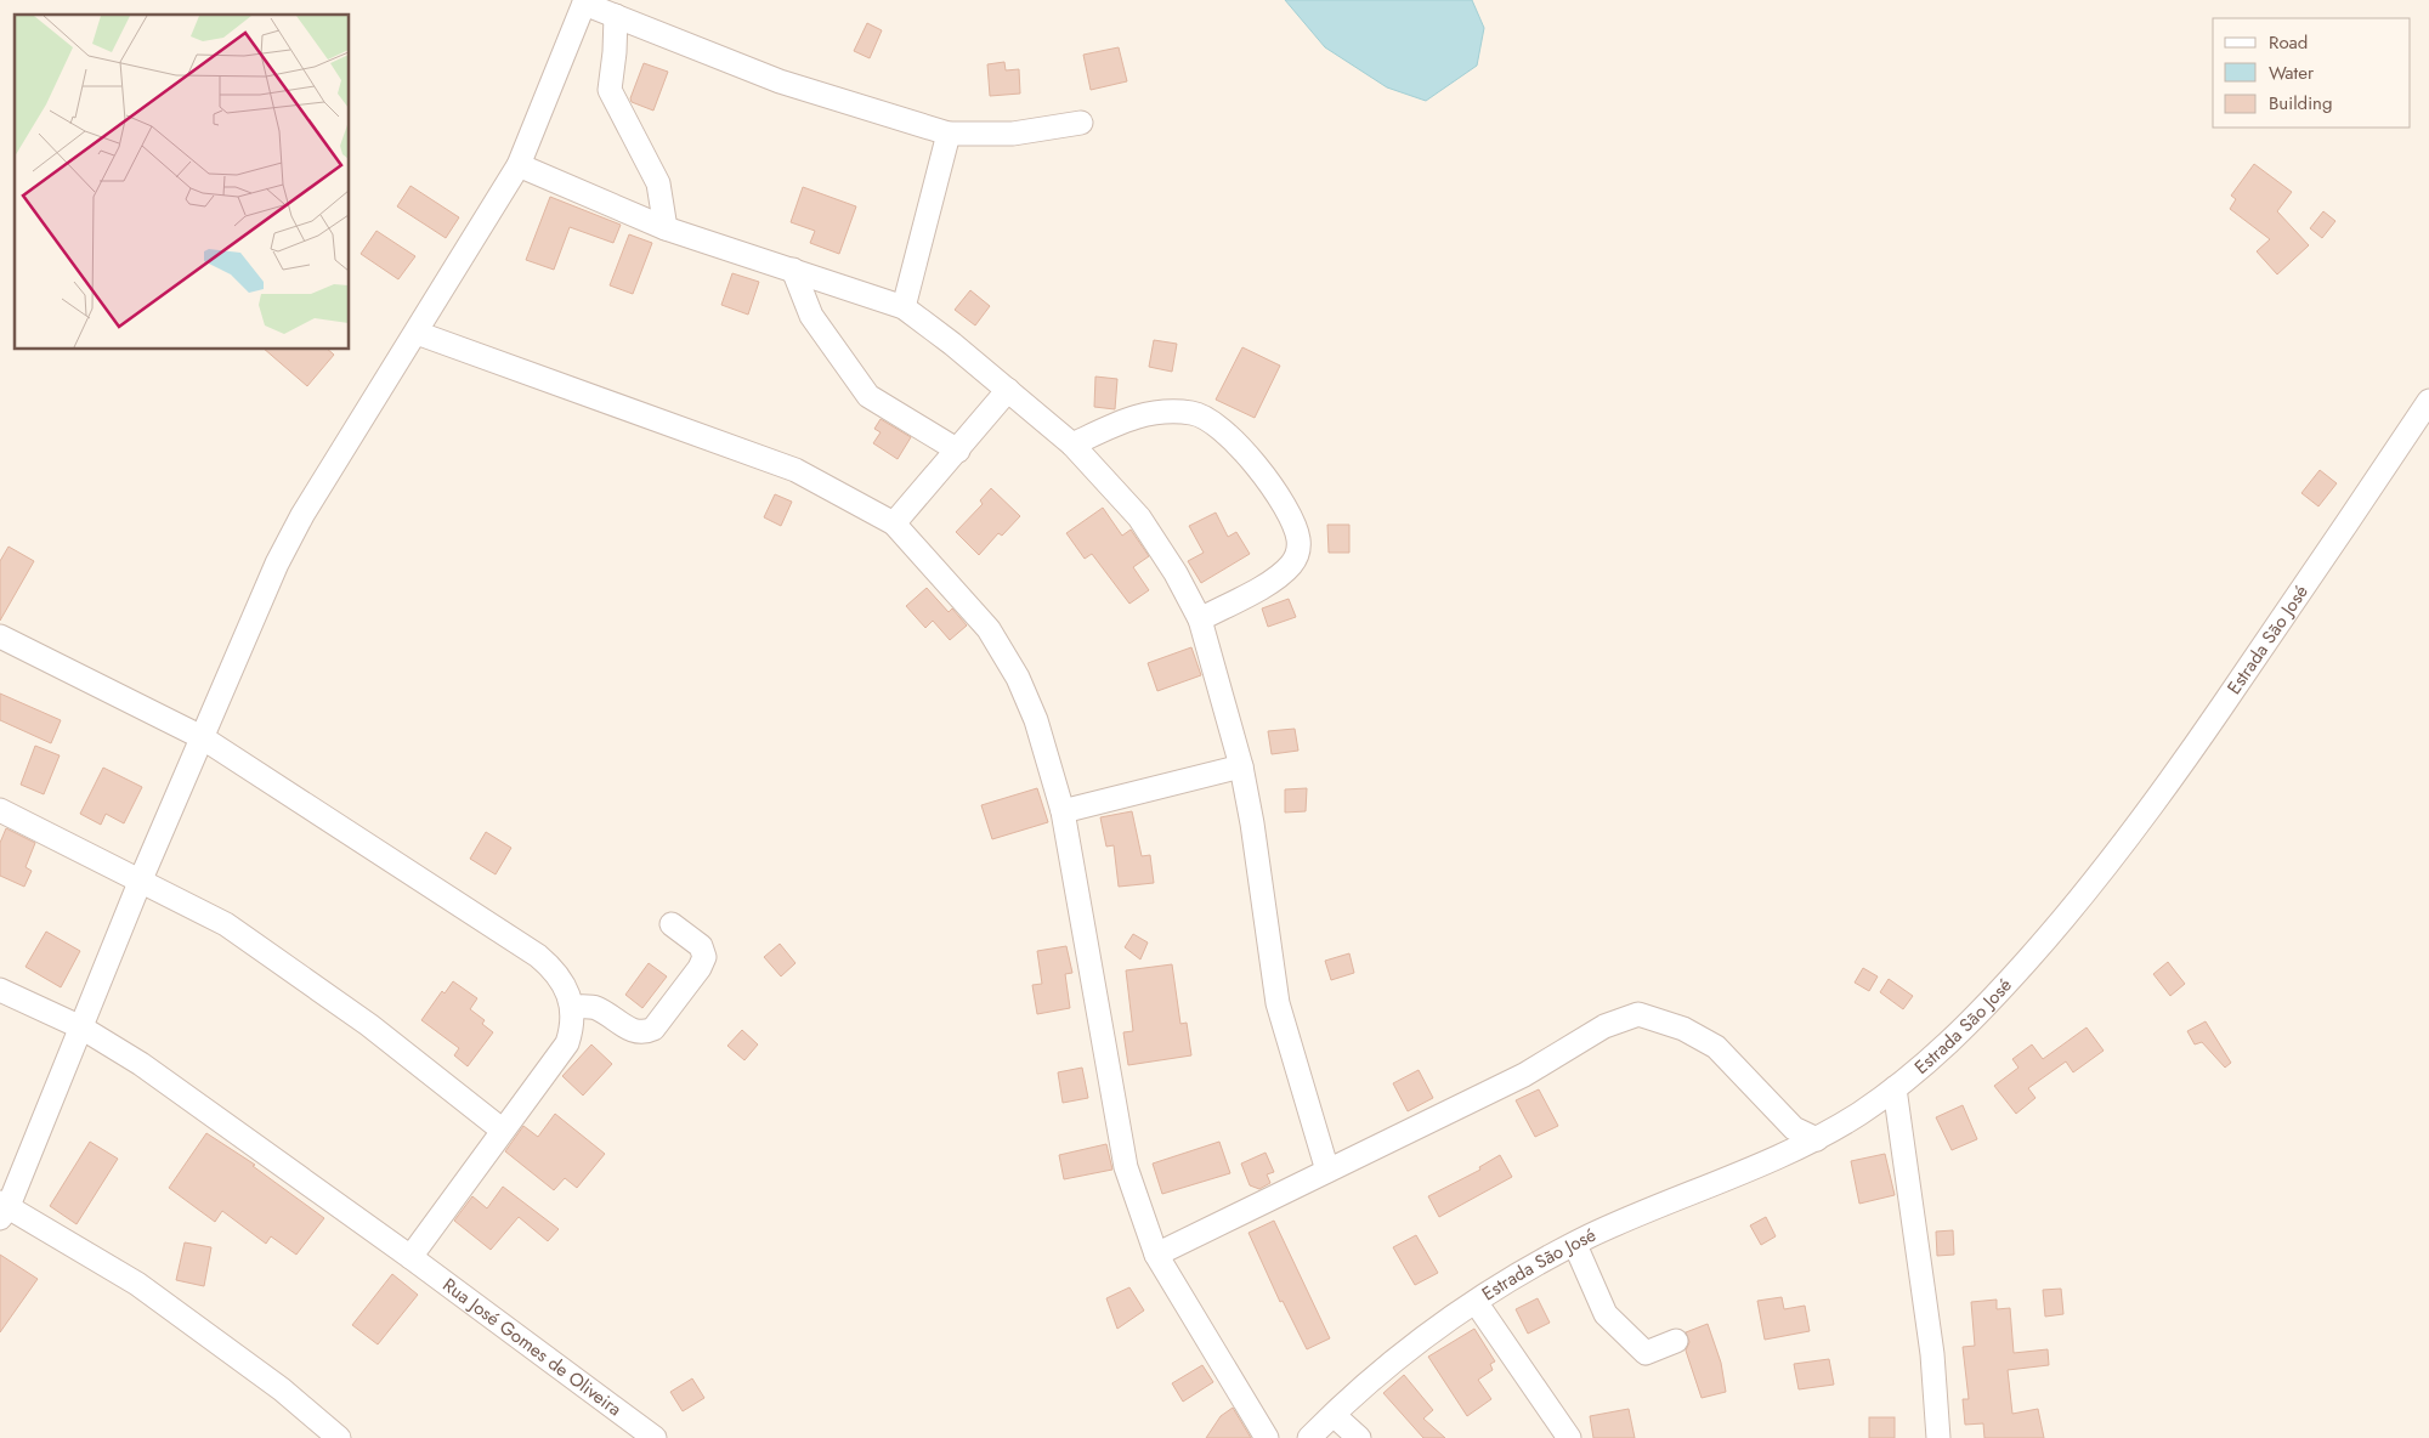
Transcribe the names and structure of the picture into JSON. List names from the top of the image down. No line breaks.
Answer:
{"streets":{"street":["Estrada São José","Rua José Gomes de Oliveira"]},"legend":["Road","Water","Building"]}
